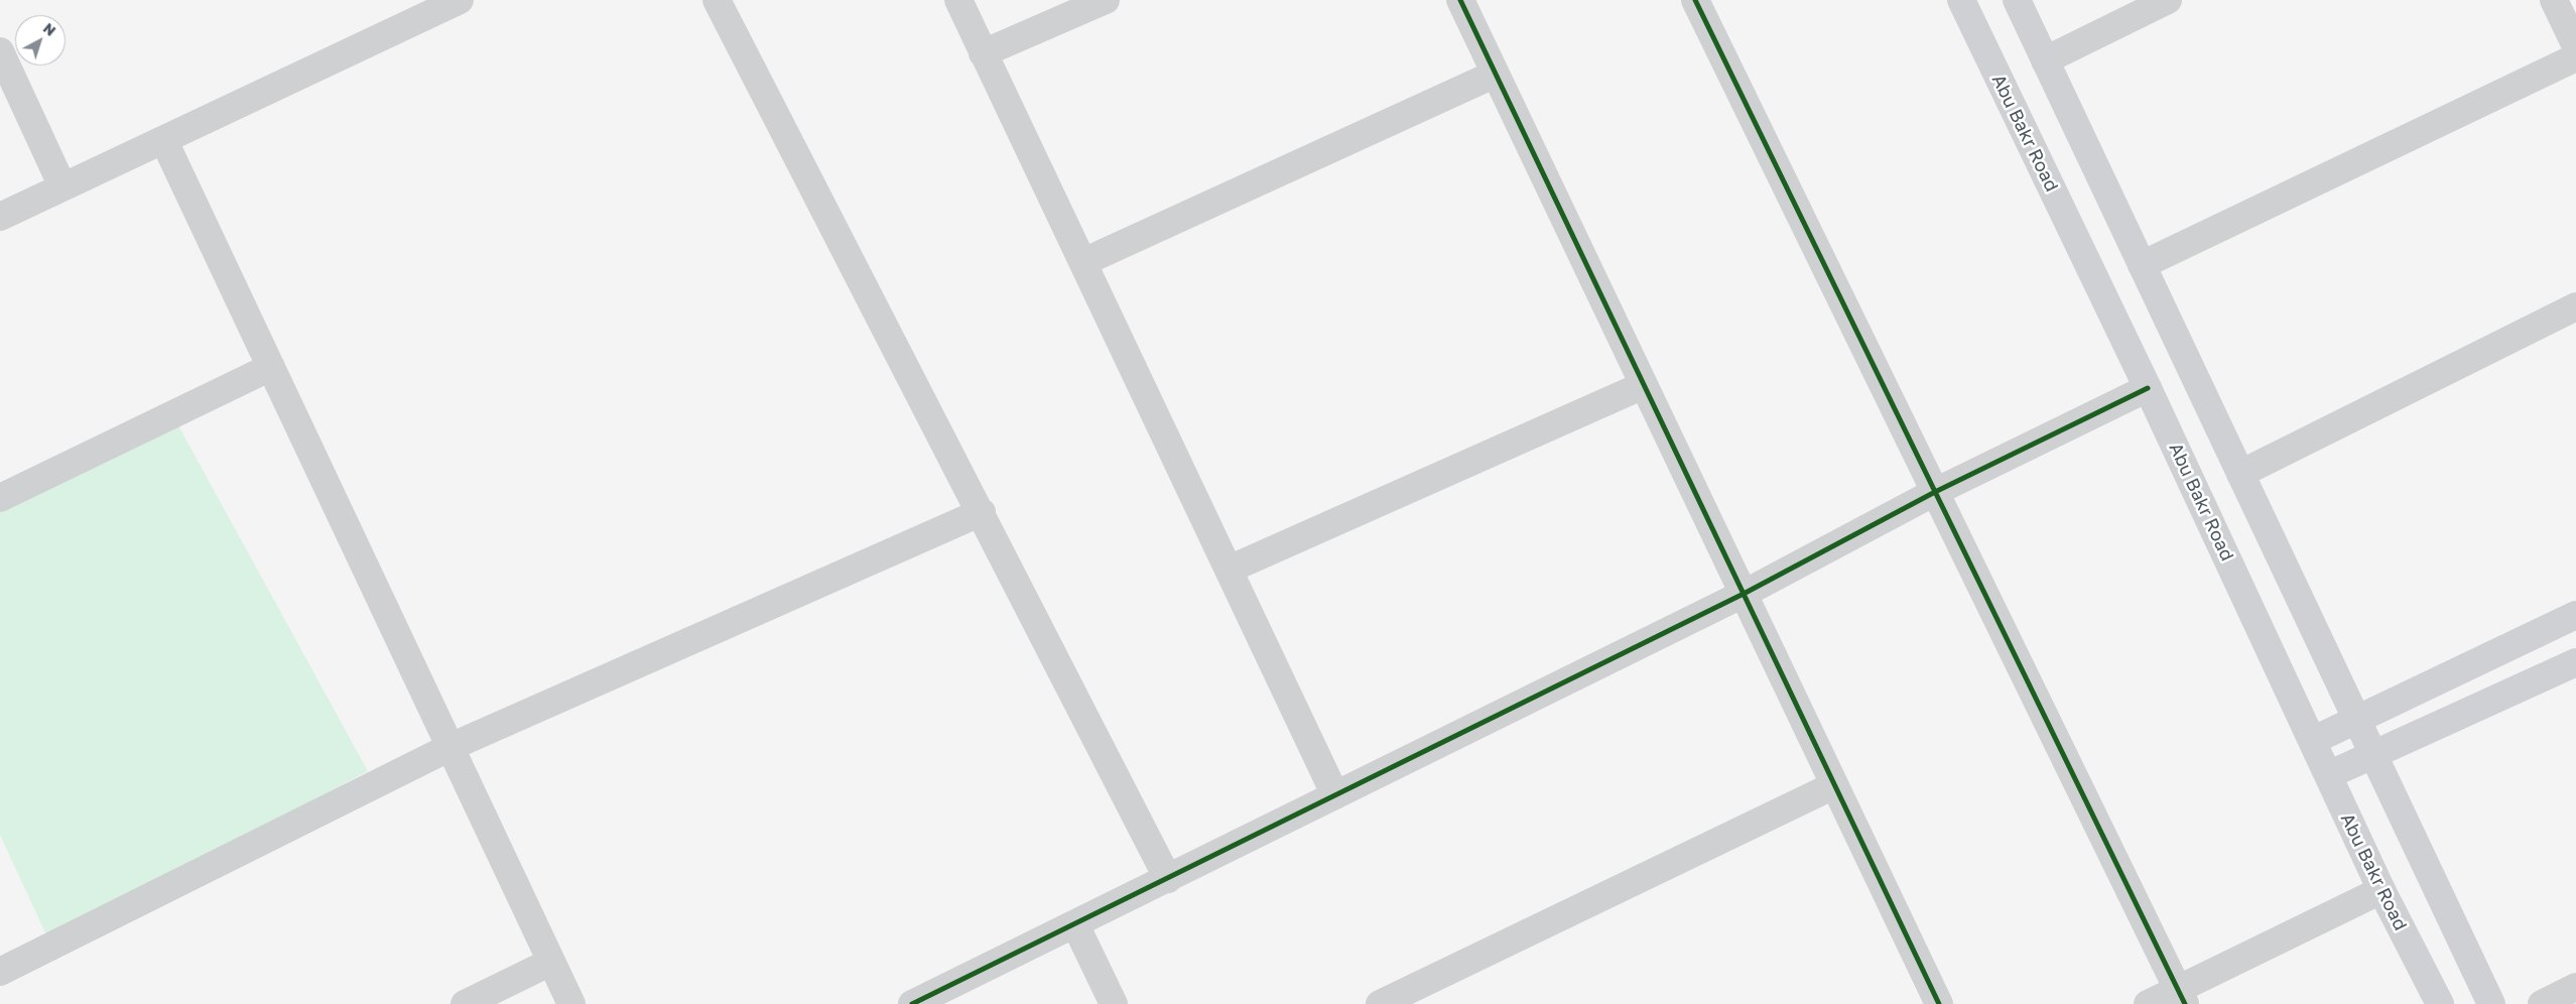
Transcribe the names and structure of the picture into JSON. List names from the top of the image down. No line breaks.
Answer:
{"streets":{"main road":["Abu Bakr Road"]},"north":"top right"}
